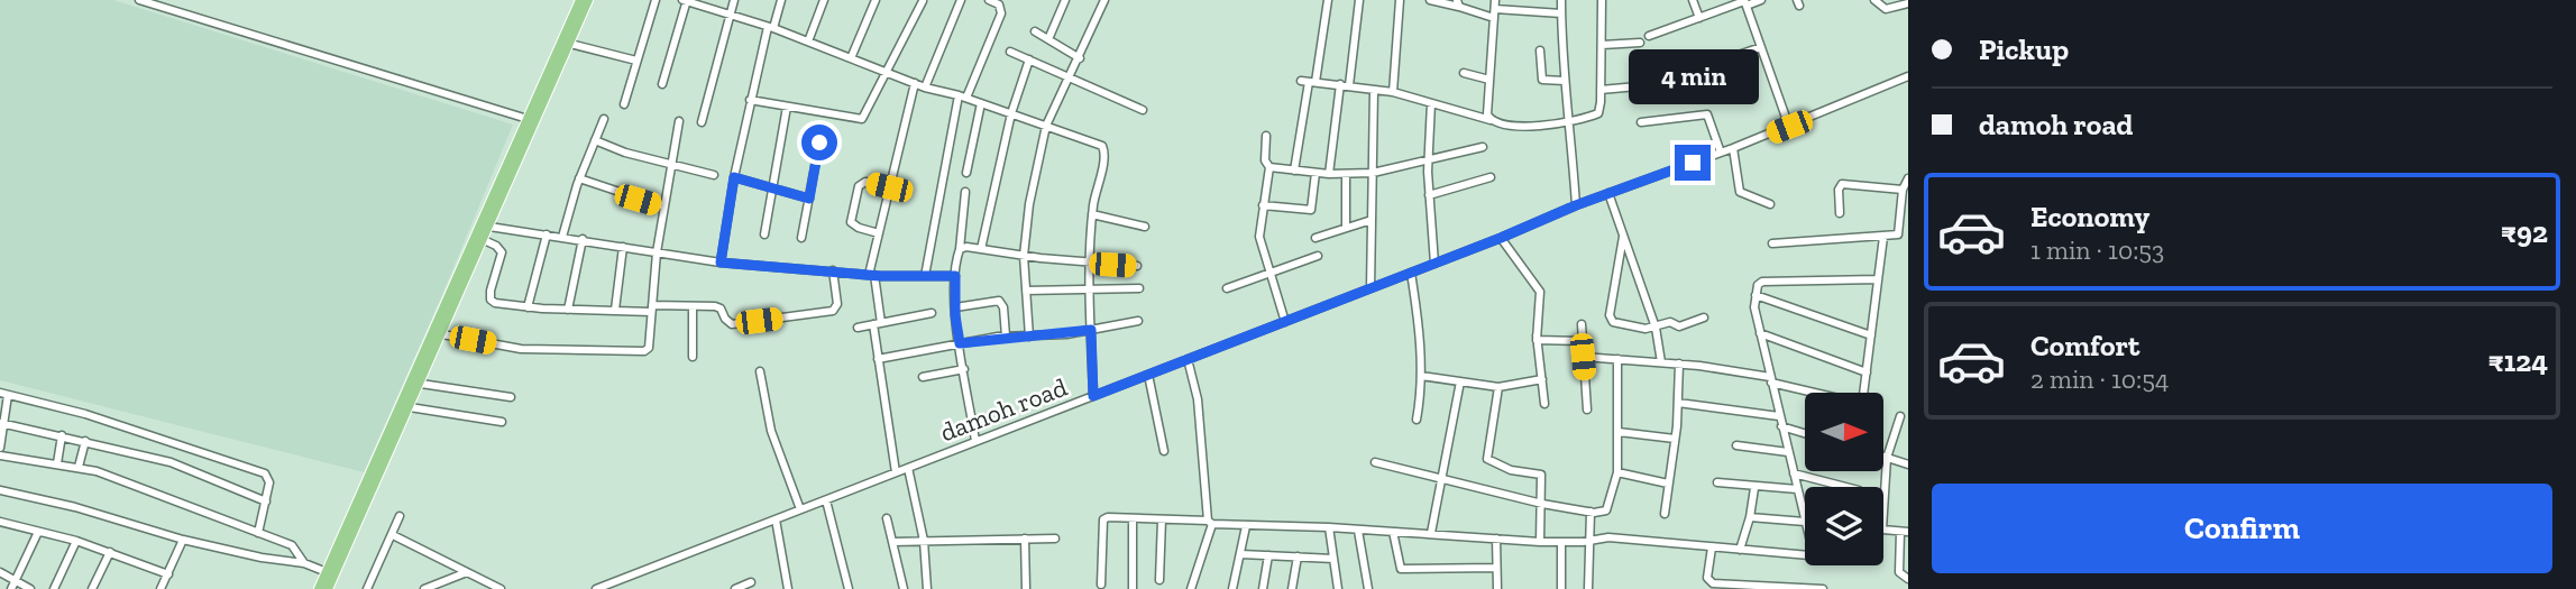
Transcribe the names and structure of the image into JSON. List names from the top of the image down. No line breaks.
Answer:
{"streets":{"street":["damoh road"]},"north":"right","page":{"banner":["Pickup","damoh road"],"bubble":"4 min","list":[{"name":"Economy","note":"1 min · 10:53","value":"₹92"},{"name":"Comfort","note":"2 min · 10:54","value":"₹124"}],"buttons":"Confirm"}}
